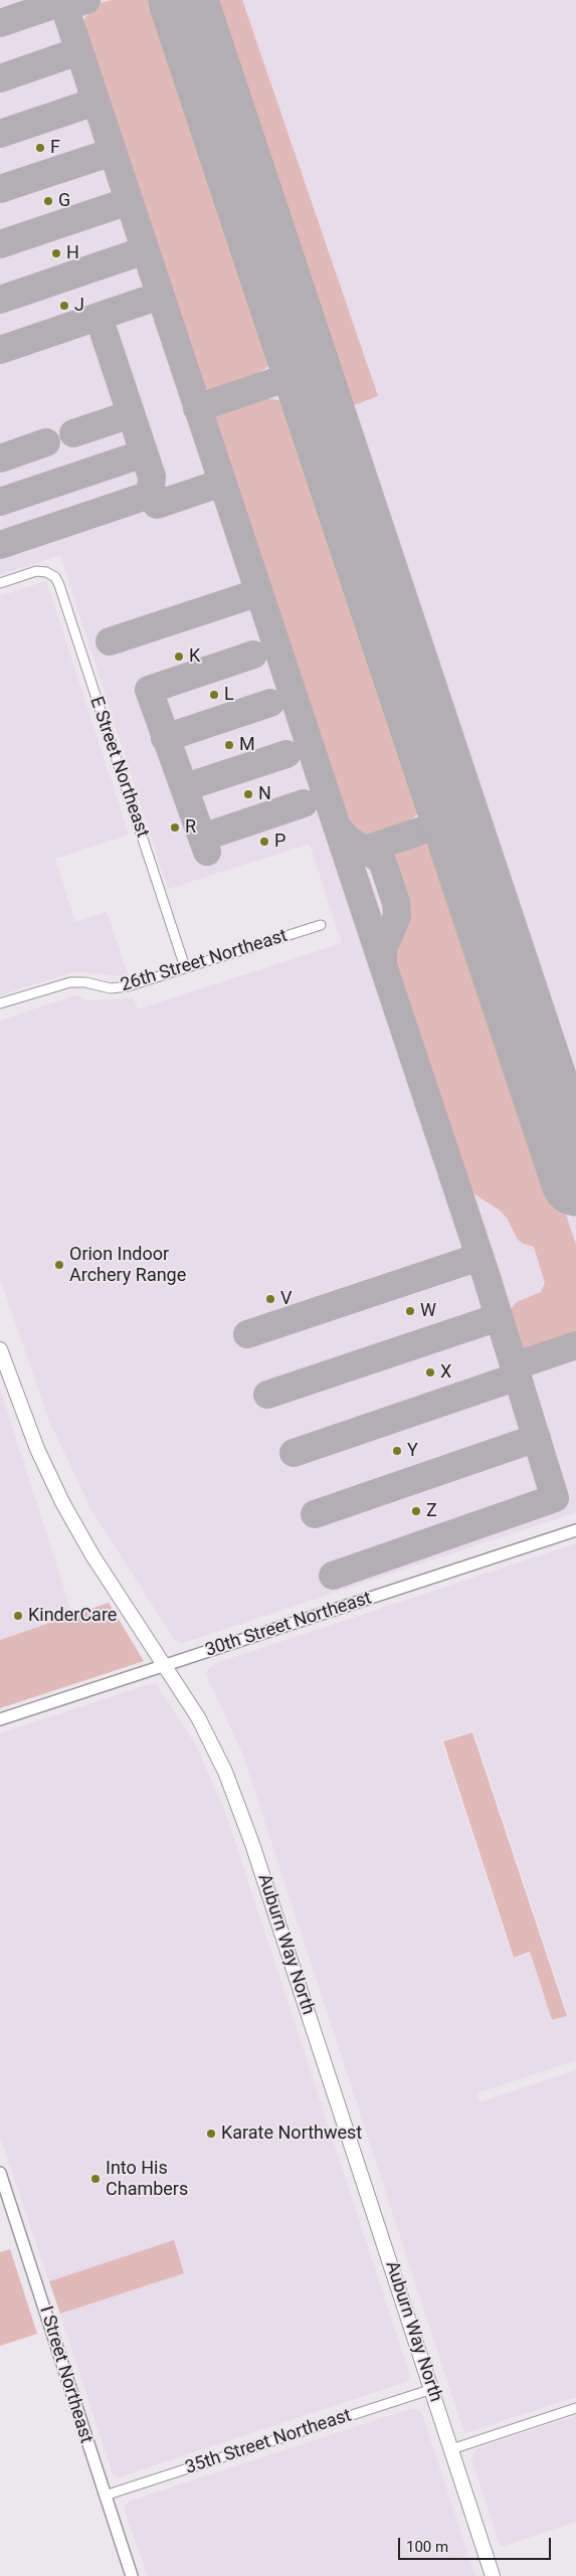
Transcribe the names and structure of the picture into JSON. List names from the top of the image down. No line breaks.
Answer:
{"streets":{"main road":["Auburn Way North"],"street":["E Street Northeast","26th Street Northeast","30th Street Northeast","I Street Northeast","35th Street Northeast"]},"crossings":[["E Street Northeast","26th Street Northeast"],["30th Street Northeast","Auburn Way North"],["Auburn Way North","35th Street Northeast"],["I Street Northeast","35th Street Northeast"]],"places":["F","G","H","J","K","L","M","N","R","P","Orion Indoor Archery Range","V","W","X","Y","Z","KinderCare","Karate Northwest","Into His Chambers"],"scale_bar":"100 m"}
